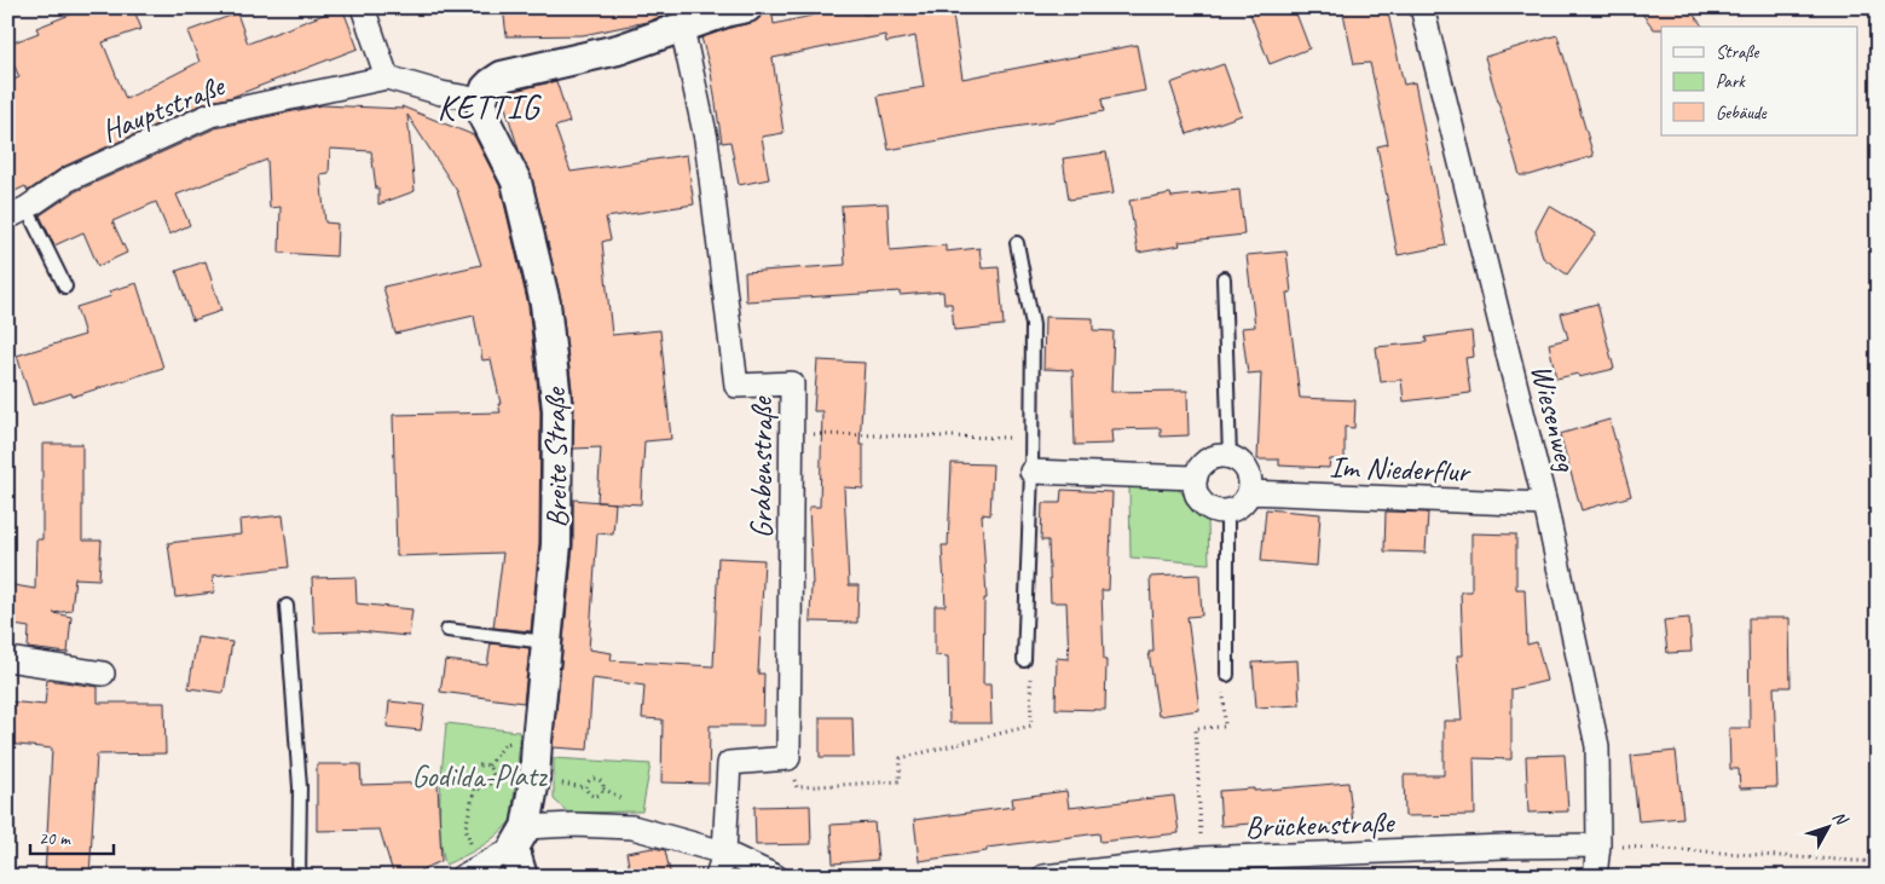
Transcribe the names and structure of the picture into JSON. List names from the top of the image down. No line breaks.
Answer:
{"streets":{"street":["Hauptstraße","Wiesenweg","Breite Straße","Grabenstraße","Im Niederflur","Brückenstraße"]},"crossings":[["Wiesenweg","Im Niederflur"],["Wiesenweg","Brückenstraße"]],"districts":["KETTIG"],"parks":["Godilda-Platz"],"legend":["Straße","Park","Gebäude"],"scale_bar":"20 m","north":"top right"}
